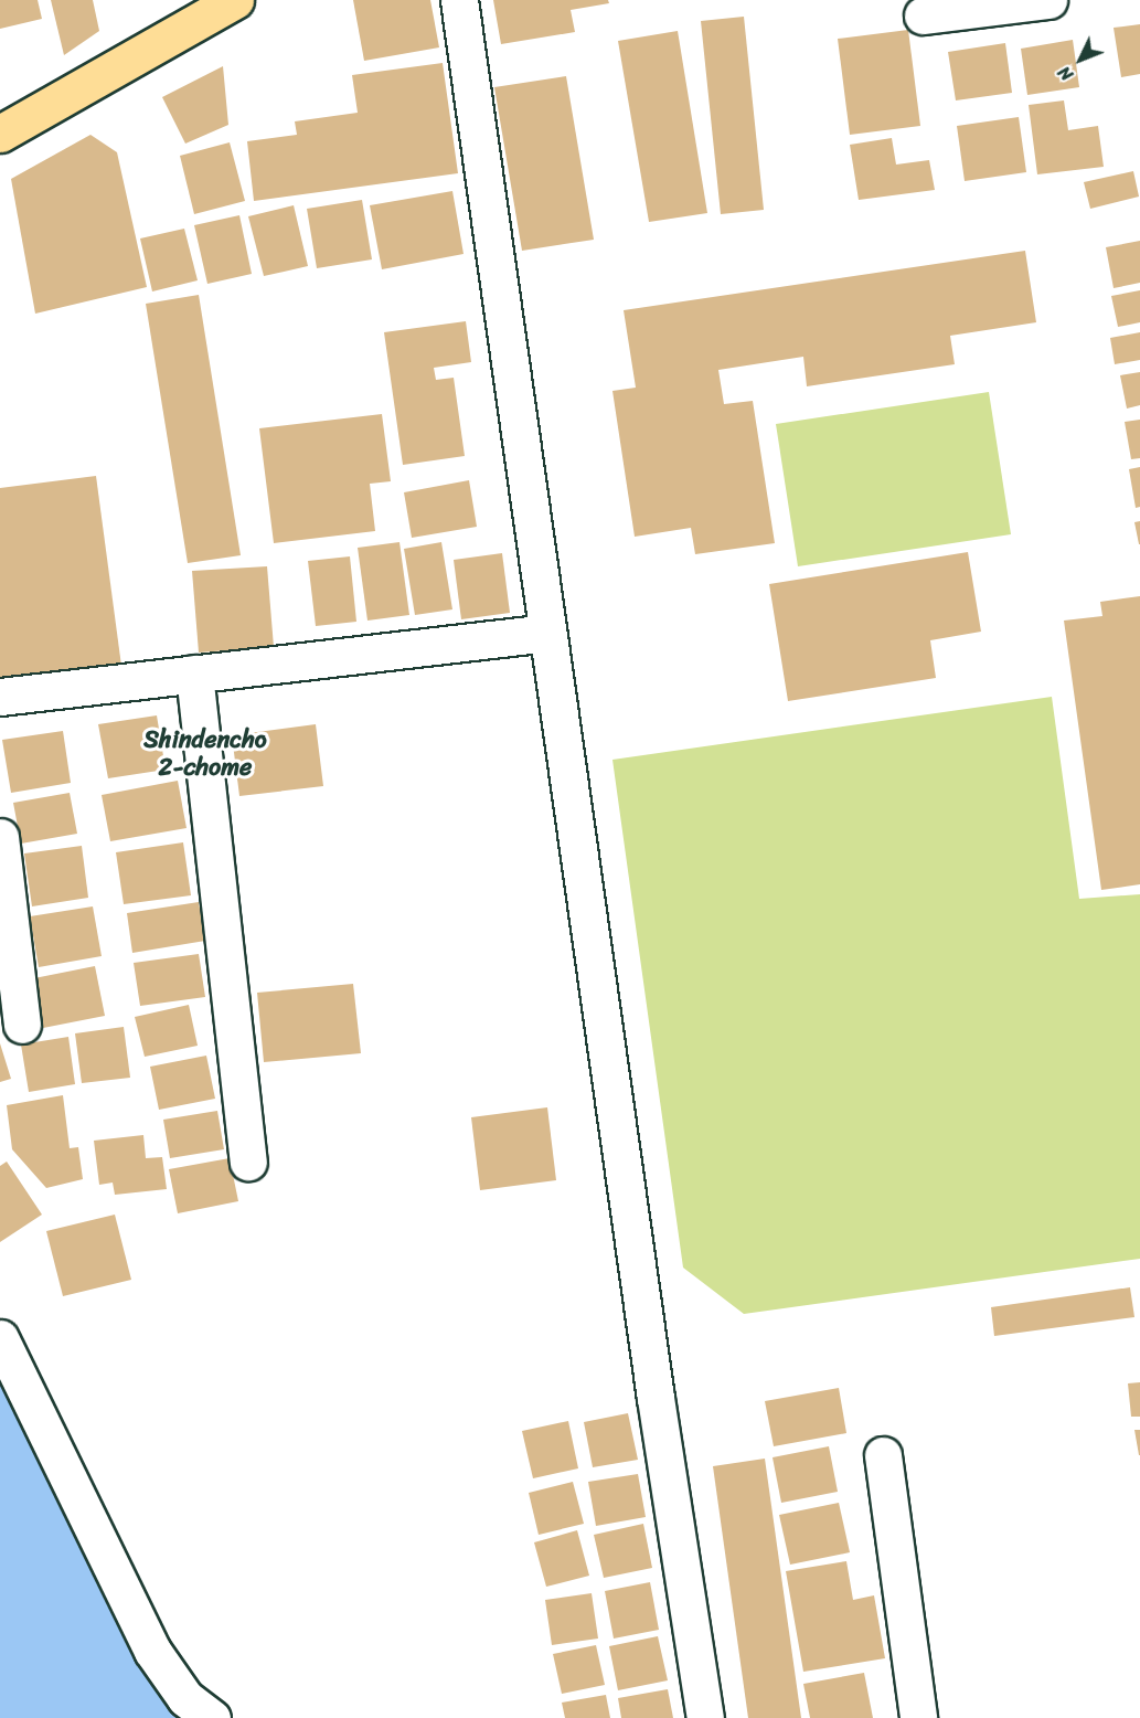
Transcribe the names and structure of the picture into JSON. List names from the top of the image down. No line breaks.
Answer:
{"districts":["Shindencho 2-chome"],"north":"bottom left"}
